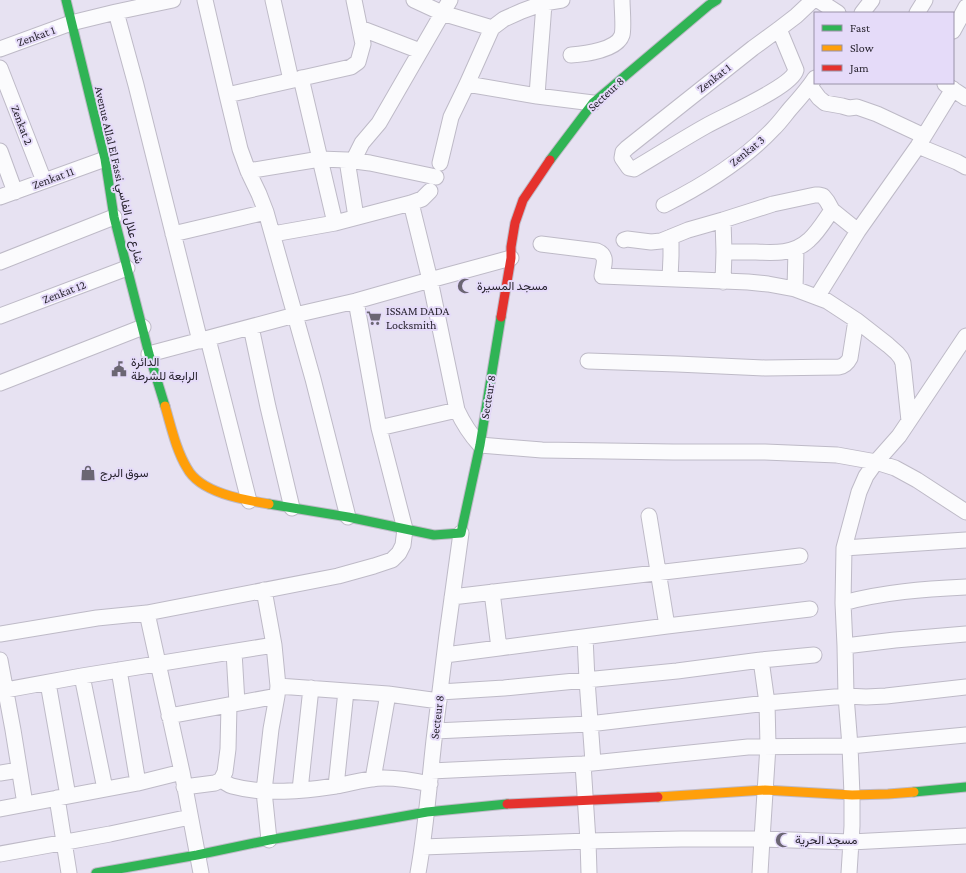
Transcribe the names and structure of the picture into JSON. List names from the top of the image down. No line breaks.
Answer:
{"streets":{"street":["Zenkat 1","Secteur 8","Zenkat 2","Zenkat 3","Avenue Allal El Fassi شارع علال الفاسي","Zenkat 11","Zenkat 12"]},"crossings":[["Zenkat 1","Avenue Allal El Fassi شارع علال الفاسي"],["Zenkat 2","Zenkat 11"],["Avenue Allal El Fassi شارع علال الفاسي","Zenkat 11"],["Avenue Allal El Fassi شارع علال الفاسي","Zenkat 12"]],"places":{"mosque":["مسجد المسيرة","مسجد الحرية"],"supermarket":["ISSAM DADA Locksmith"],"public building":["الدائرة الرابعة للشرطة"],"shop":["سوق البرج"]},"legend":["Fast","Slow","Jam"]}
